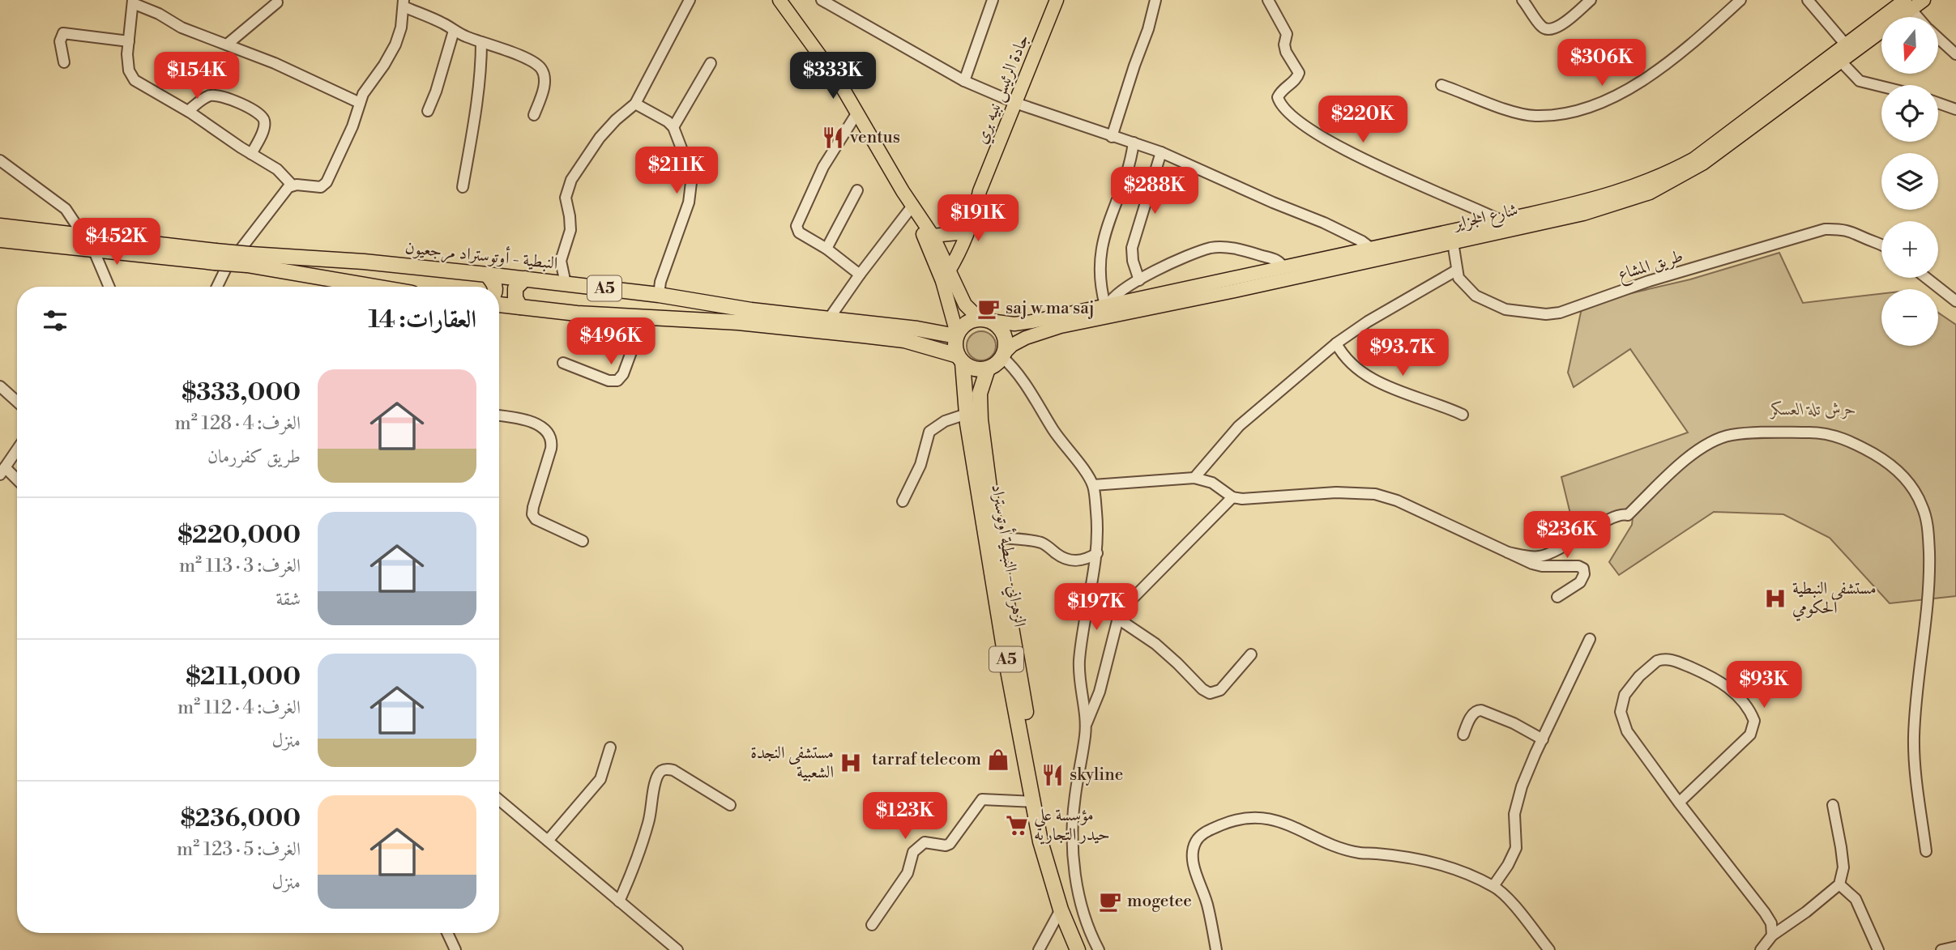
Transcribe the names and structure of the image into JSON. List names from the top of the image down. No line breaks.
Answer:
{"streets":{"highway":["النبطية - أوتوستراد مرجعيون","A5","الزهراني - النبطية أوتوستراد"],"main road":["جادة الرئيس نبيه بري","شارع الجزاير"],"street":["طريق المشاع"]},"crossings":[["شارع الجزاير","النبطية - أوتوستراد مرجعيون"],["شارع الجزاير","A5"],["شارع الجزاير","الزهراني - النبطية أوتوستراد"],["النبطية - أوتوستراد مرجعيون","A5"],["النبطية - أوتوستراد مرجعيون","الزهراني - النبطية أوتوستراد"],["A5","الزهراني - النبطية أوتوستراد"]],"parks":["حرش تلة العسكر"],"places":{"restaurant":["ventus","skyline"],"cafe":["saj w ma saj","mogetee"],"hospital":["مستشفى النبطية الحكومي","مستشفى النجدة الشعبية"],"shop":["tarraf telecom"],"supermarket":["مؤسسة علي حيدر التجاريه"]},"north":"bottom","page":{"map_buttons":["+","−"],"price":["$306K","$154K","$333K","$220K","$211K","$288K","$191K","$452K","$496K","$93.7K","$236K","$197K","$93K","$123K"],"heading":"العقارات: 14","list":[{"name":"$333,000","note":"الغرف: 4 · 128 m² · طريق كفررمان"},{"name":"$220,000","note":"الغرف: 3 · 113 m² · شقة"},{"name":"$211,000","note":"الغرف: 4 · 112 m² · منزل"},{"name":"$236,000","note":"الغرف: 5 · 123 m² · منزل"}]}}
